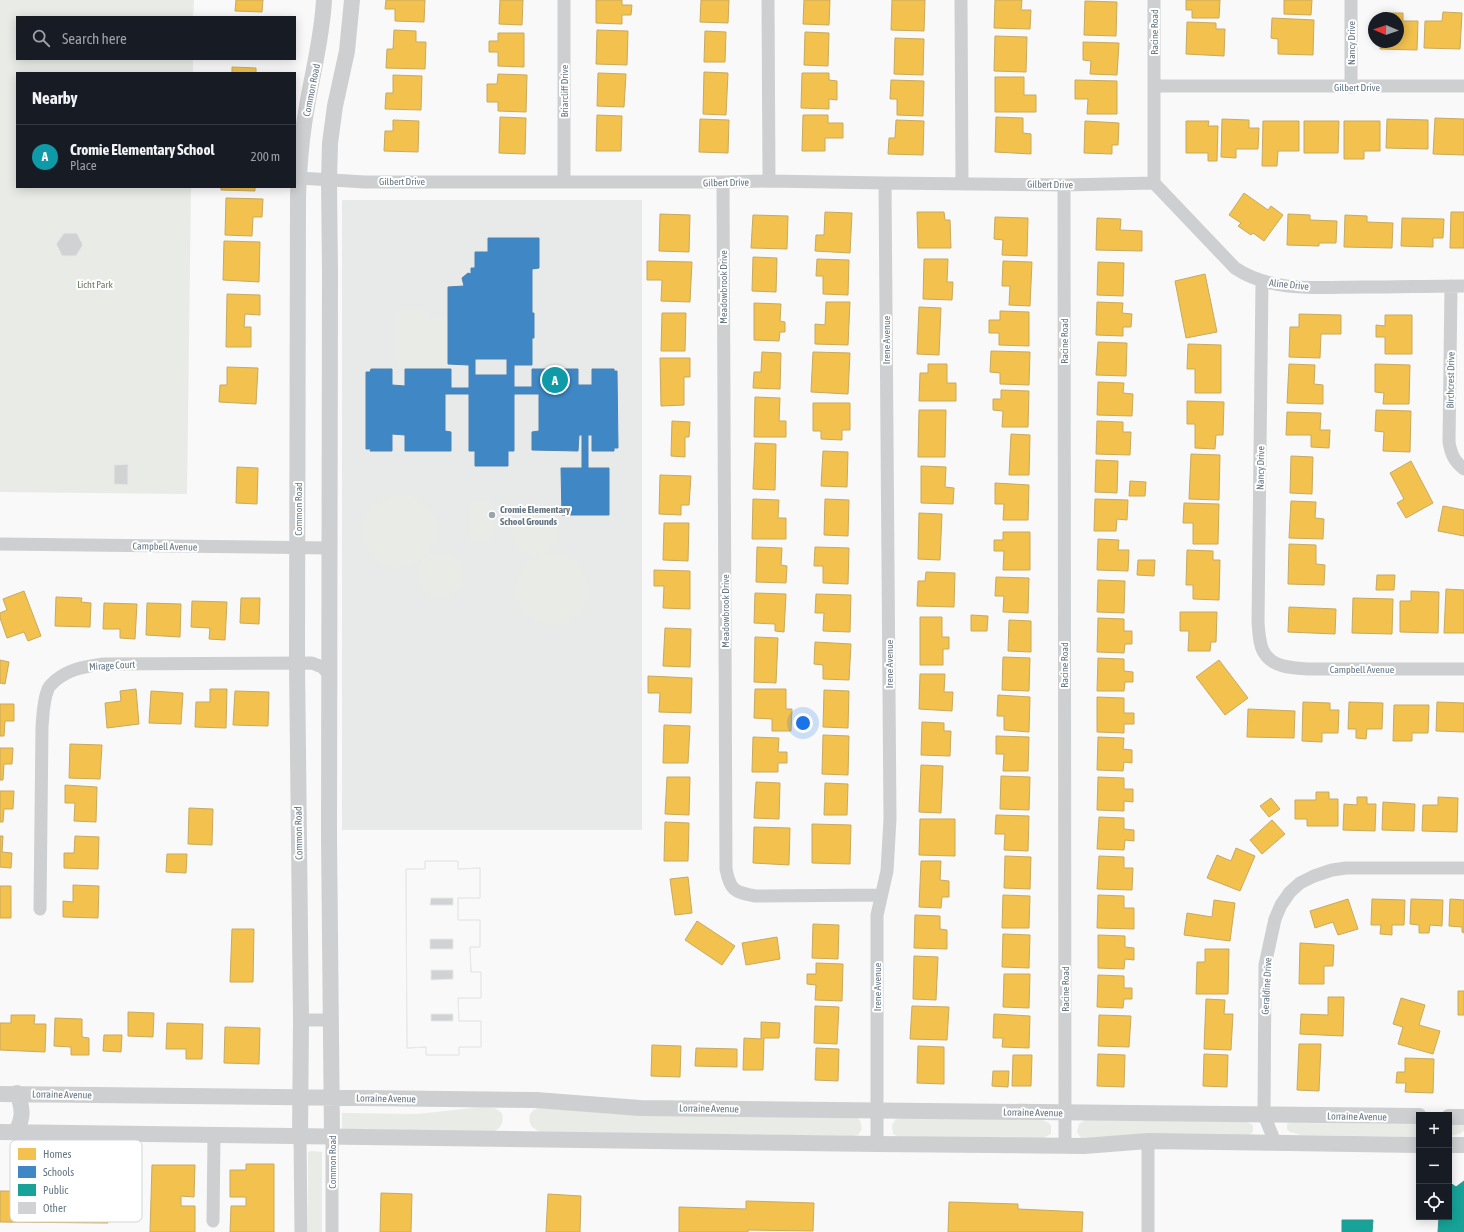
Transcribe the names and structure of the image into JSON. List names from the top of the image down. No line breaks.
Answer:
{"streets":{"street":["Racine Road","Nancy Drive","Gilbert Drive","Common Road","Briarcliff Drive","Aline Drive","Meadowbrook Drive","Irene Avenue","Birchcrest Drive","Campbell Avenue","Mirage Court","Geraldine Drive","Lorraine Avenue"]},"crossings":[["Racine Road","Gilbert Drive"],["Racine Road","Aline Drive"],["Racine Road","Lorraine Avenue"],["Nancy Drive","Gilbert Drive"],["Nancy Drive","Aline Drive"],["Nancy Drive","Campbell Avenue"],["Gilbert Drive","Common Road"],["Gilbert Drive","Briarcliff Drive"],["Gilbert Drive","Aline Drive"],["Gilbert Drive","Meadowbrook Drive"],["Gilbert Drive","Irene Avenue"],["Common Road","Campbell Avenue"],["Common Road","Mirage Court"],["Common Road","Lorraine Avenue"],["Aline Drive","Birchcrest Drive"],["Meadowbrook Drive","Irene Avenue"],["Irene Avenue","Lorraine Avenue"],["Geraldine Drive","Lorraine Avenue"]],"parks":["Licht Park"],"places":["Cromie Elementary School Grounds"],"legend":["Homes","Schools","Public","Other"],"north":"left","page":{"search":"Search here","heading":"Nearby","list":[{"mark":"A","name":"Cromie Elementary School","note":"Place","value":"200 m"}],"pins":"A","map_buttons":["+","−"]}}
